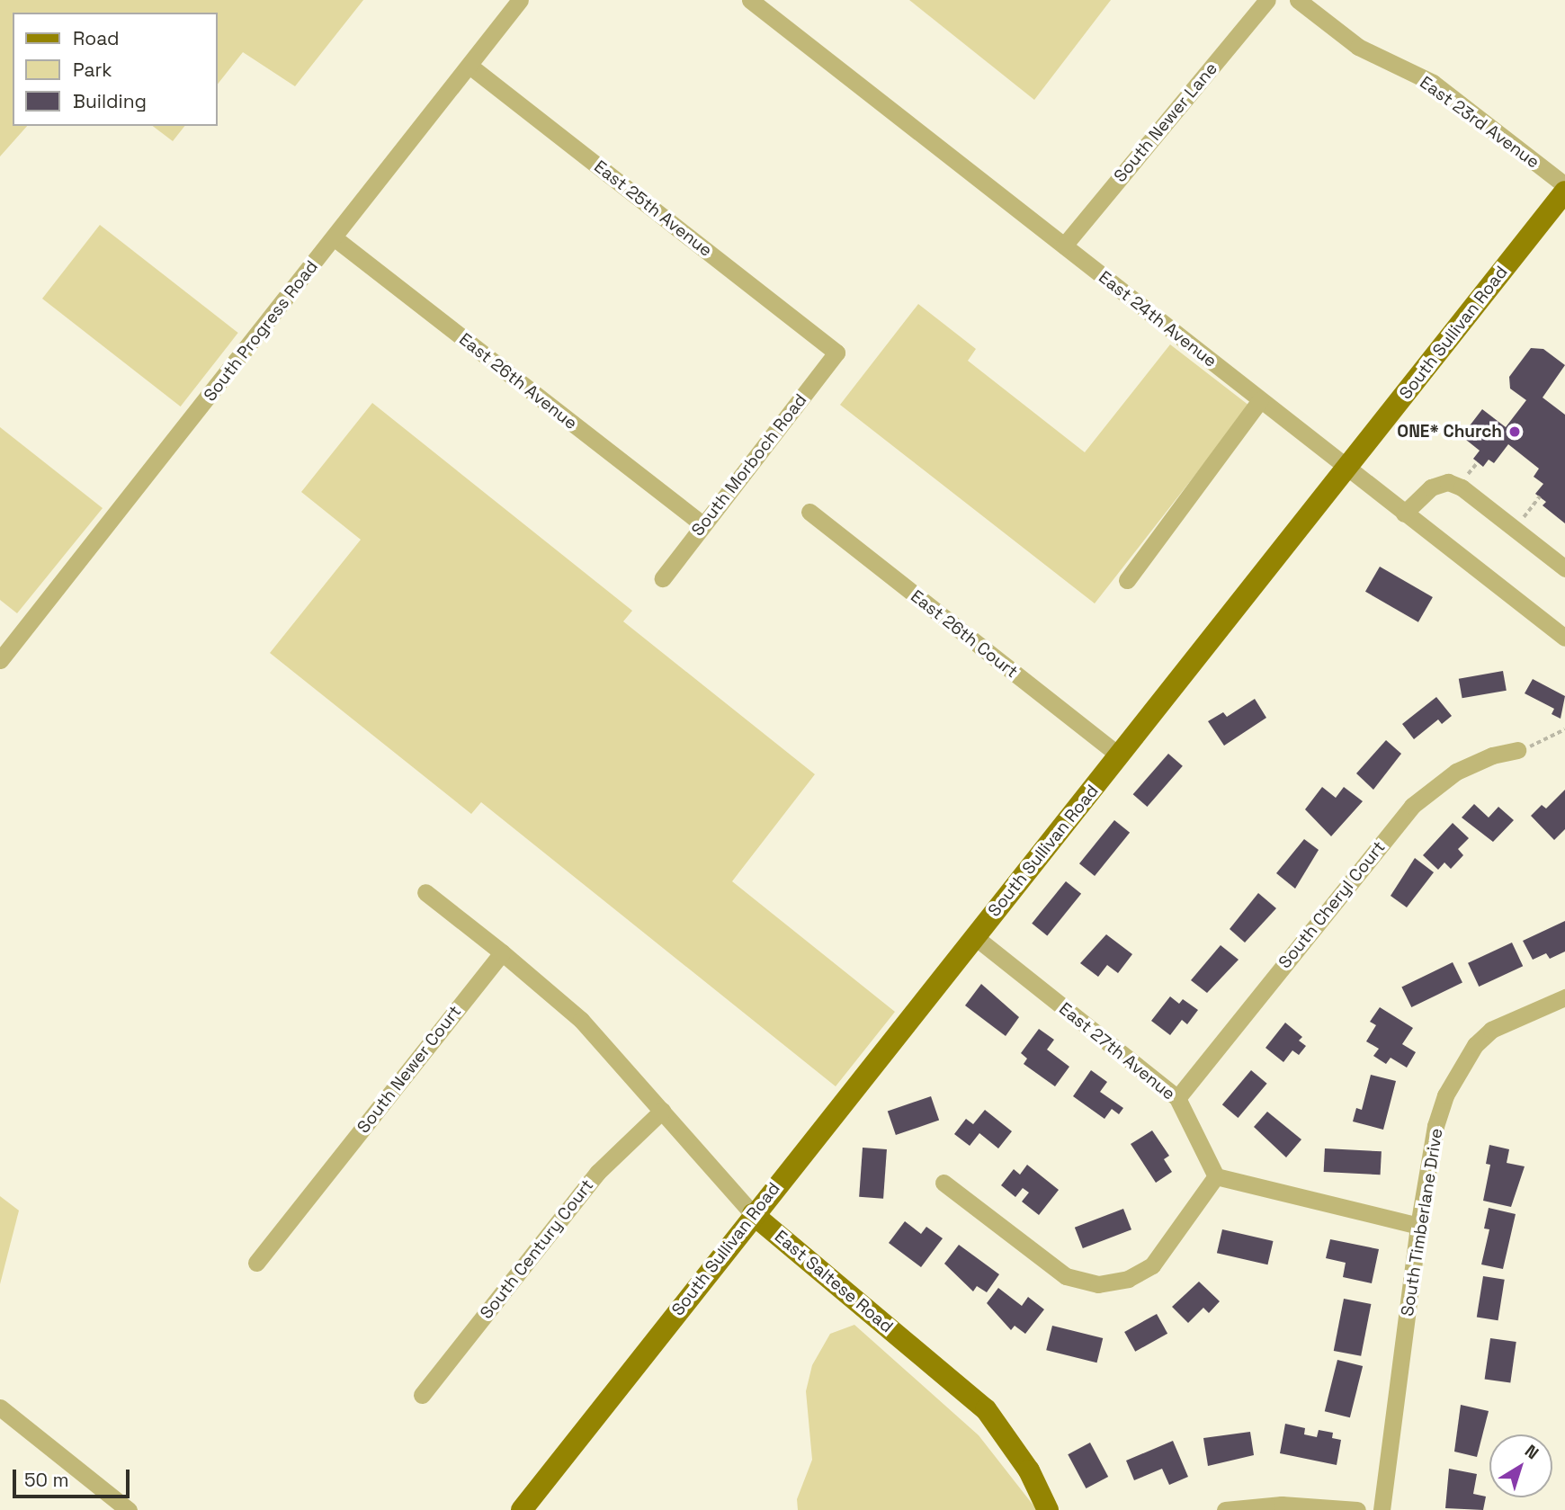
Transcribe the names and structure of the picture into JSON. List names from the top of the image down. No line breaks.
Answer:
{"streets":{"main road":["South Sullivan Road","East Saltese Road"],"street":["South Newer Lane","East 23rd Avenue","East 25th Avenue","East 24th Avenue","South Progress Road","East 26th Avenue","South Morboch Road","East 26th Court","South Cheryl Court","East 27th Avenue","South Newer Court","South Timberlane Drive","South Century Court"]},"crossings":[["South Newer Lane","East 24th Avenue"],["East 25th Avenue","South Progress Road"],["East 25th Avenue","South Morboch Road"],["East 24th Avenue","South Sullivan Road"],["South Progress Road","East 26th Avenue"],["South Sullivan Road","East 26th Court"],["South Sullivan Road","East 27th Avenue"],["South Sullivan Road","East Saltese Road"],["East 26th Avenue","South Morboch Road"],["South Cheryl Court","East 27th Avenue"],["South Newer Court","East Saltese Road"],["South Century Court","East Saltese Road"]],"places":["ONE* Church"],"legend":["Road","Park","Building"],"scale_bar":"50 m","north":"top right"}
